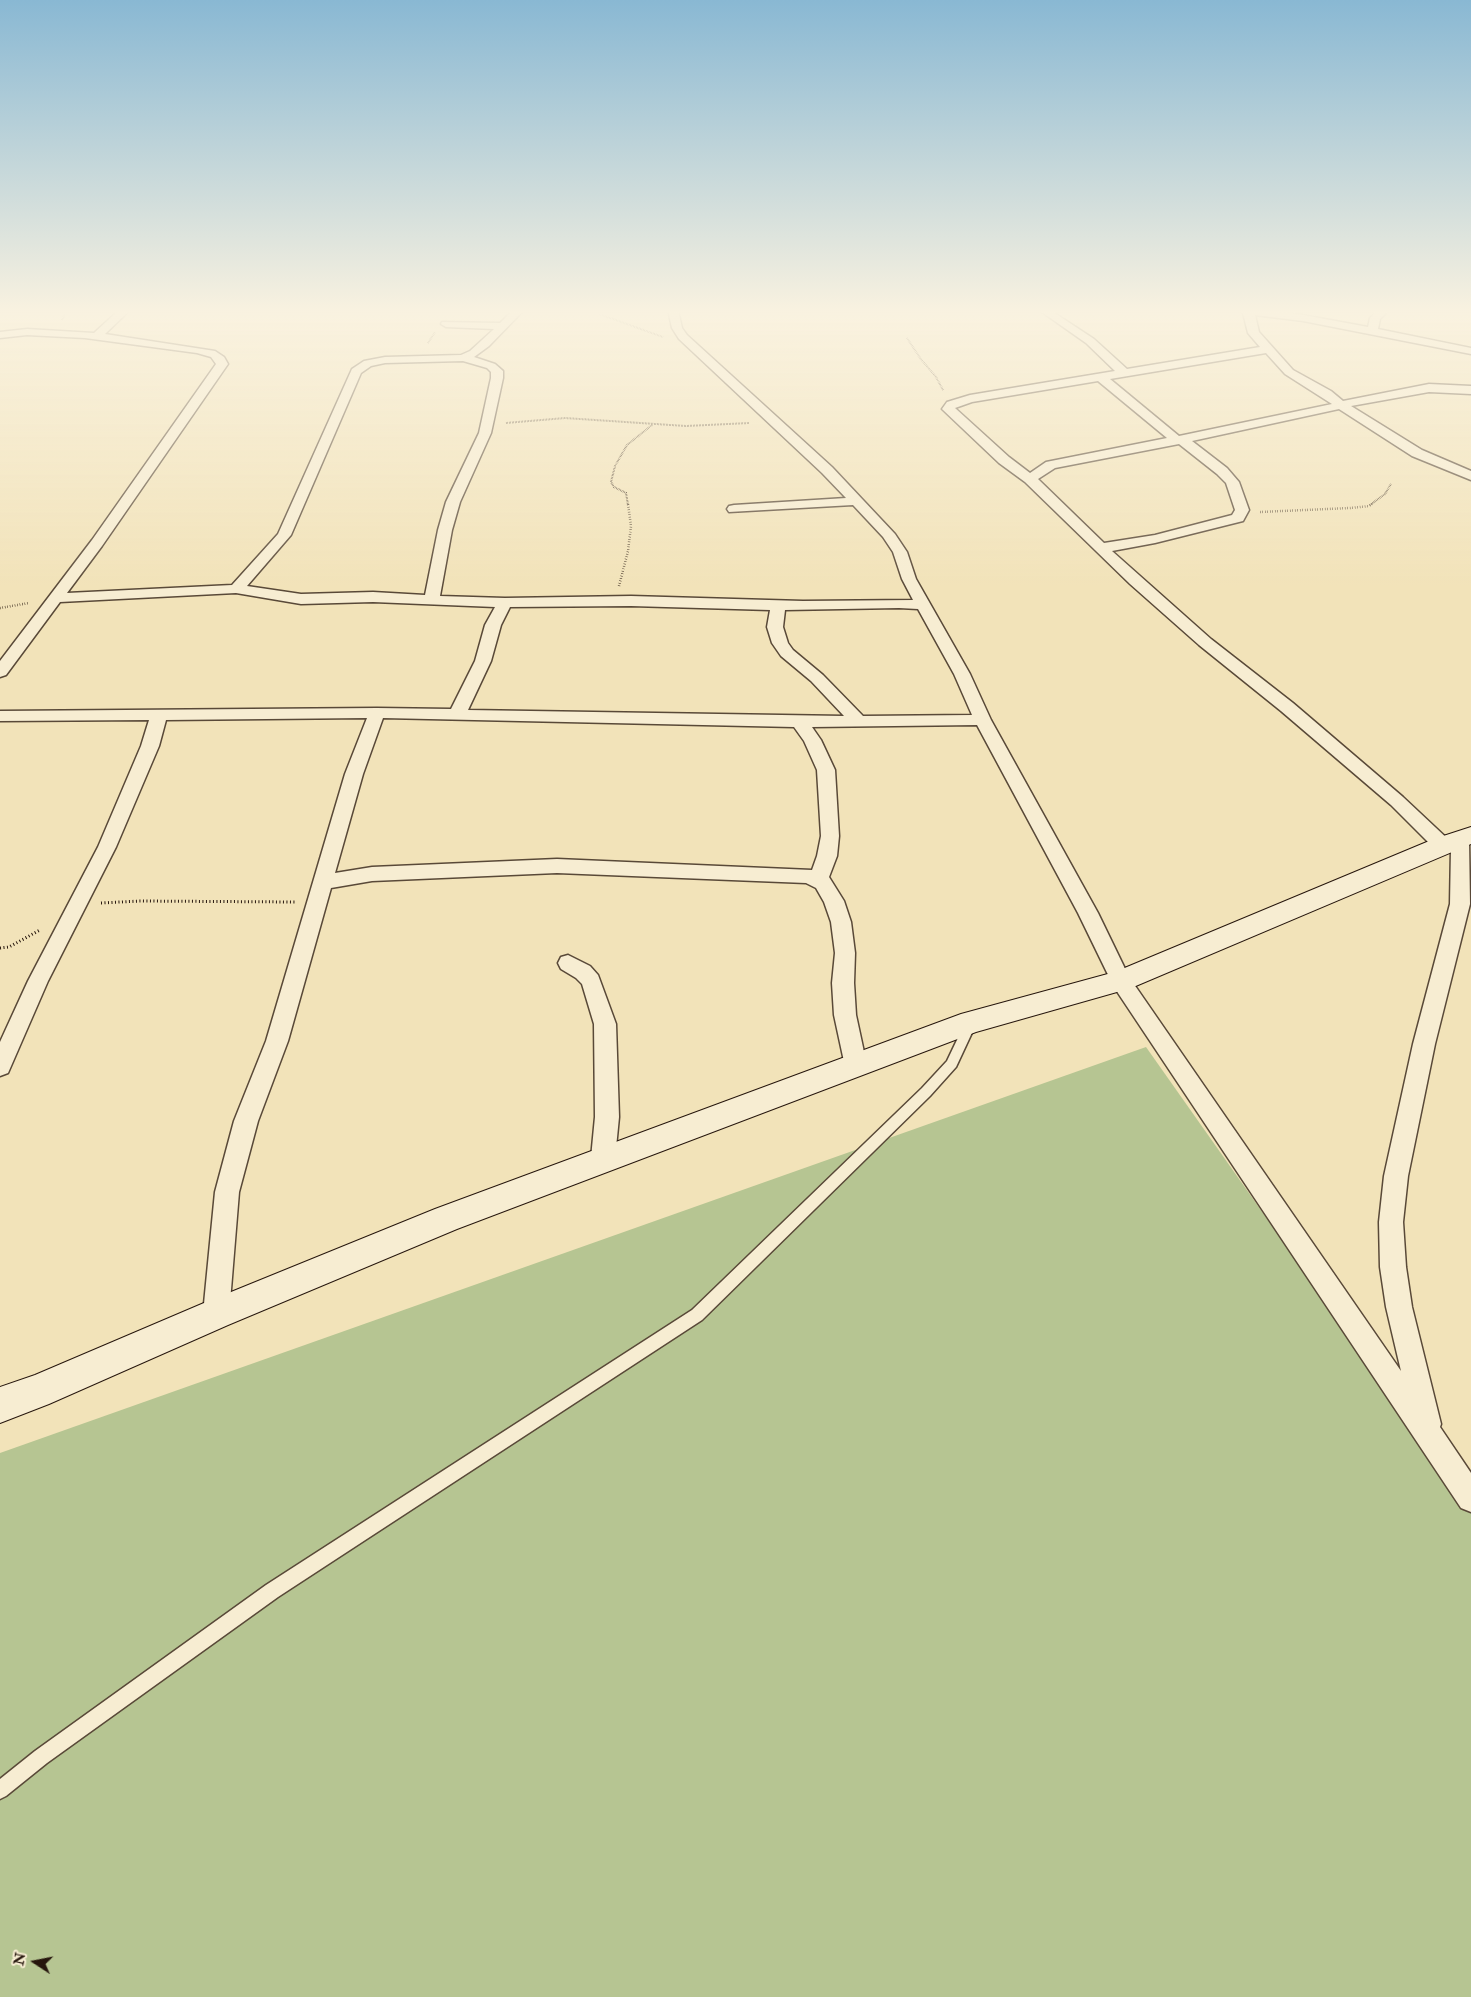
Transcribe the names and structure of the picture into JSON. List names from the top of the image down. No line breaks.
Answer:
{"north":"left"}
